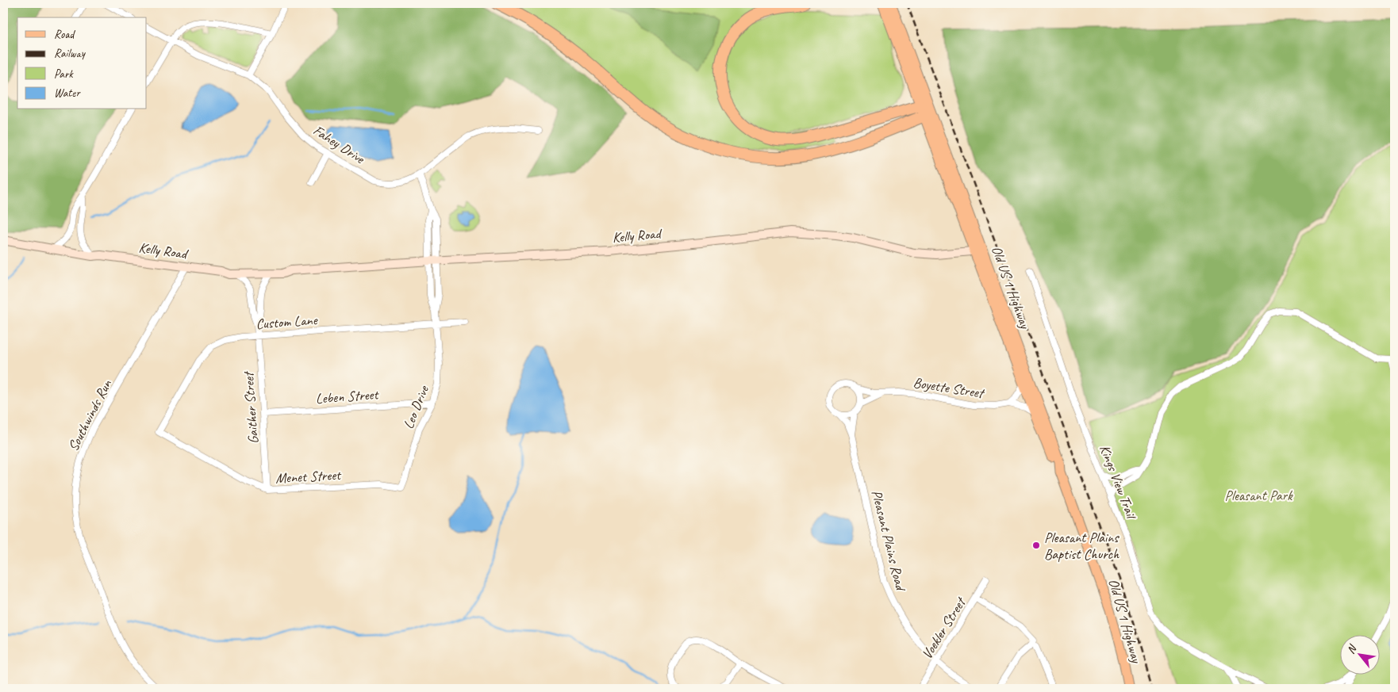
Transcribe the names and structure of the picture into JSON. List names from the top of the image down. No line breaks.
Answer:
{"streets":{"main road":["Old US 1 Highway"],"street":["Fahey Drive","Kelly Road","Custom Lane","Boyette Street","Leben Street","Leo Drive","Gaither Street","Southwinds Run","Menet Street","Kings View Trail","Pleasant Plains Road","Voekler Street"]},"crossings":[["Fahey Drive","Leo Drive"],["Kelly Road","Old US 1 Highway"],["Kelly Road","Leo Drive"],["Kelly Road","Gaither Street"],["Kelly Road","Southwinds Run"],["Old US 1 Highway","Boyette Street"],["Custom Lane","Leo Drive"],["Custom Lane","Gaither Street"],["Custom Lane","Menet Street"],["Boyette Street","Pleasant Plains Road"],["Leben Street","Leo Drive"],["Leben Street","Gaither Street"],["Leo Drive","Menet Street"],["Gaither Street","Menet Street"],["Pleasant Plains Road","Voekler Street"]],"parks":["Pleasant Park"],"places":["Pleasant Plains Baptist Church"],"legend":["Road","Railway","Park","Water"],"north":"top left"}
